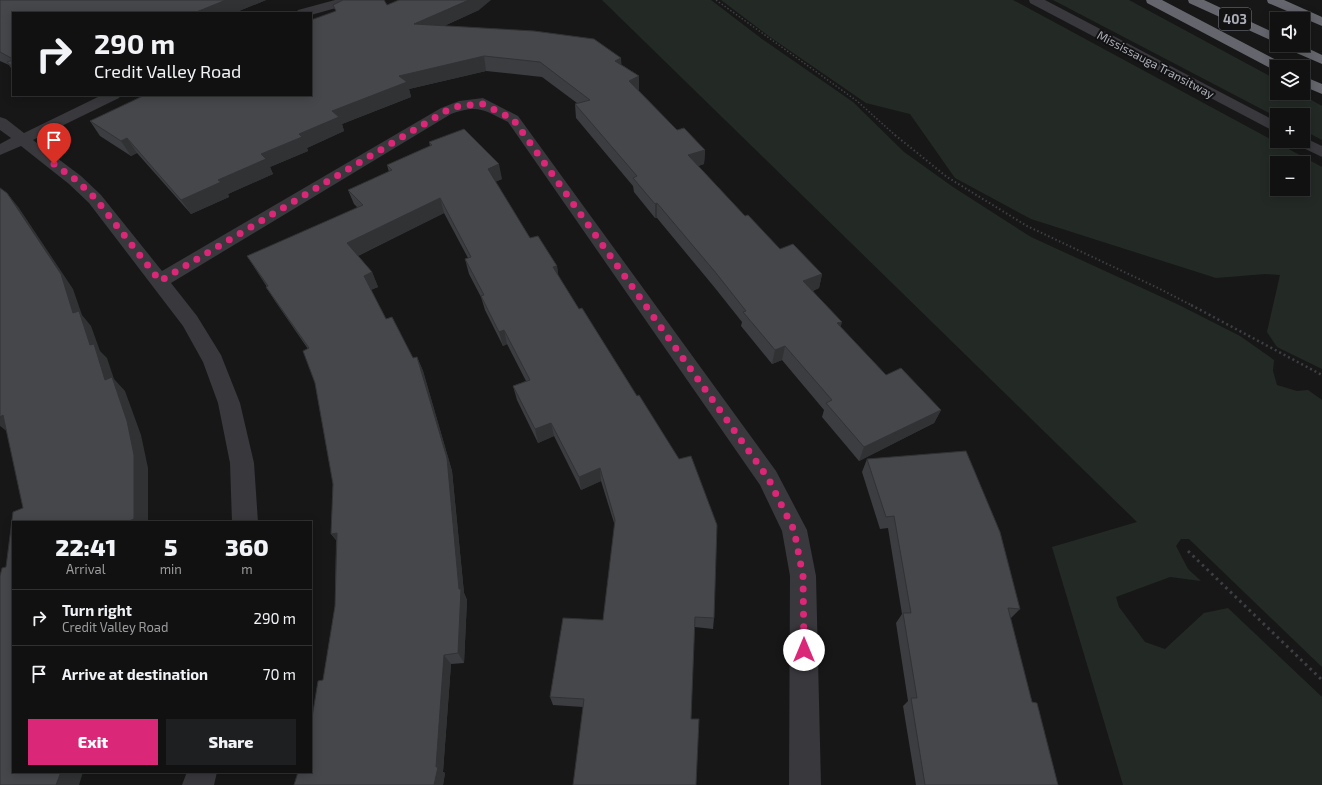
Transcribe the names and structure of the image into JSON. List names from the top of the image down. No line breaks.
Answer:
{"streets":{"highway":["403"],"street":["Mississauga Transitway"]},"page":{"map_buttons":["+","−"],"turn":["290 m","Credit Valley Road"],"eta":["22:41","Arrival","5","min","360","m"],"list":[{"name":"Turn right","note":"Credit Valley Road","value":"290 m"},{"name":"Arrive at destination","value":"70 m"}],"buttons":["Exit","Share"]}}
